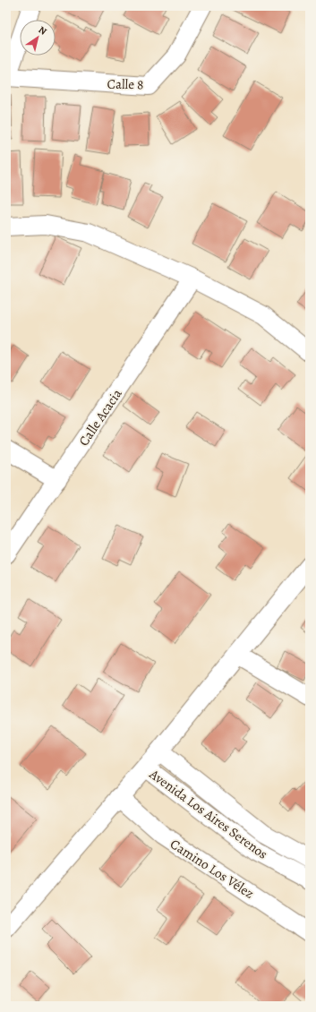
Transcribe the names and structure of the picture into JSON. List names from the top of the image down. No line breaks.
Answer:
{"streets":{"street":["Calle 8","Calle Acacia","Avenida Los Aires Serenos","Camino Los Vélez"]},"north":"top right"}
